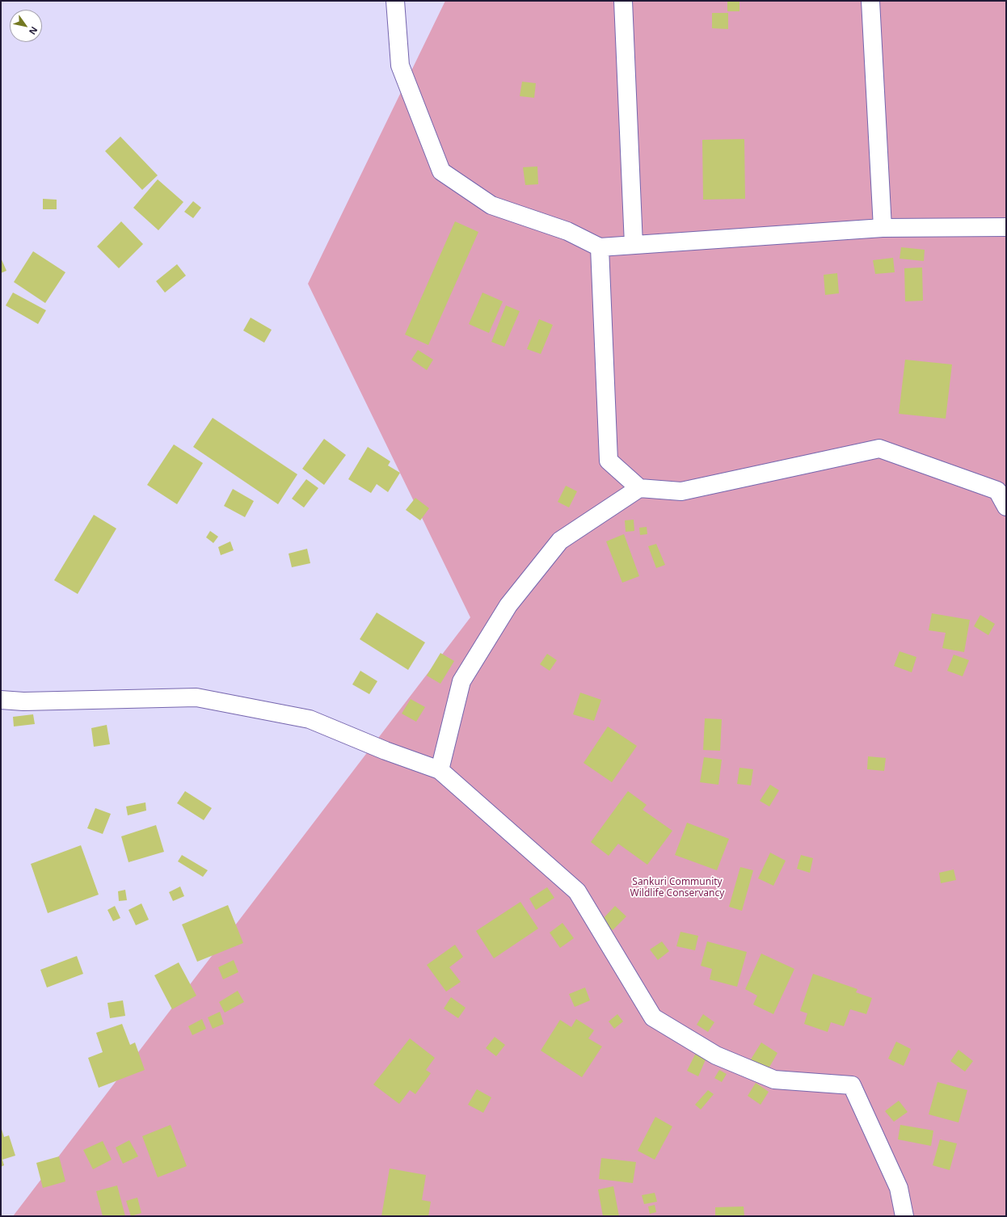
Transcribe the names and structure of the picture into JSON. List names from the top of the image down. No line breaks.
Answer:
{"parks":["Sankuri Community Wildlife Conservancy"],"north":"bottom right"}
